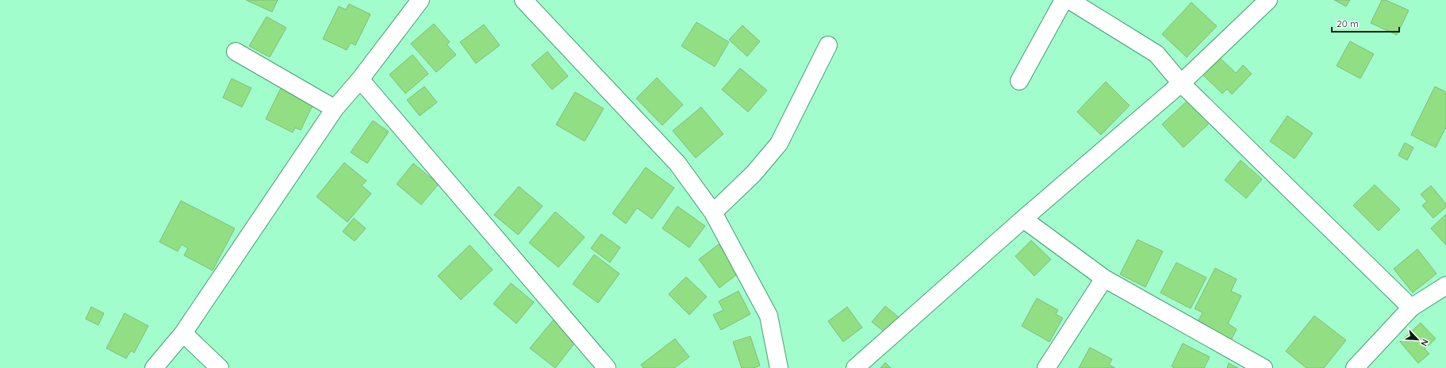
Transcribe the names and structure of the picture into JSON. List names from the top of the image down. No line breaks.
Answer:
{"scale_bar":"20 m","north":"bottom right"}
